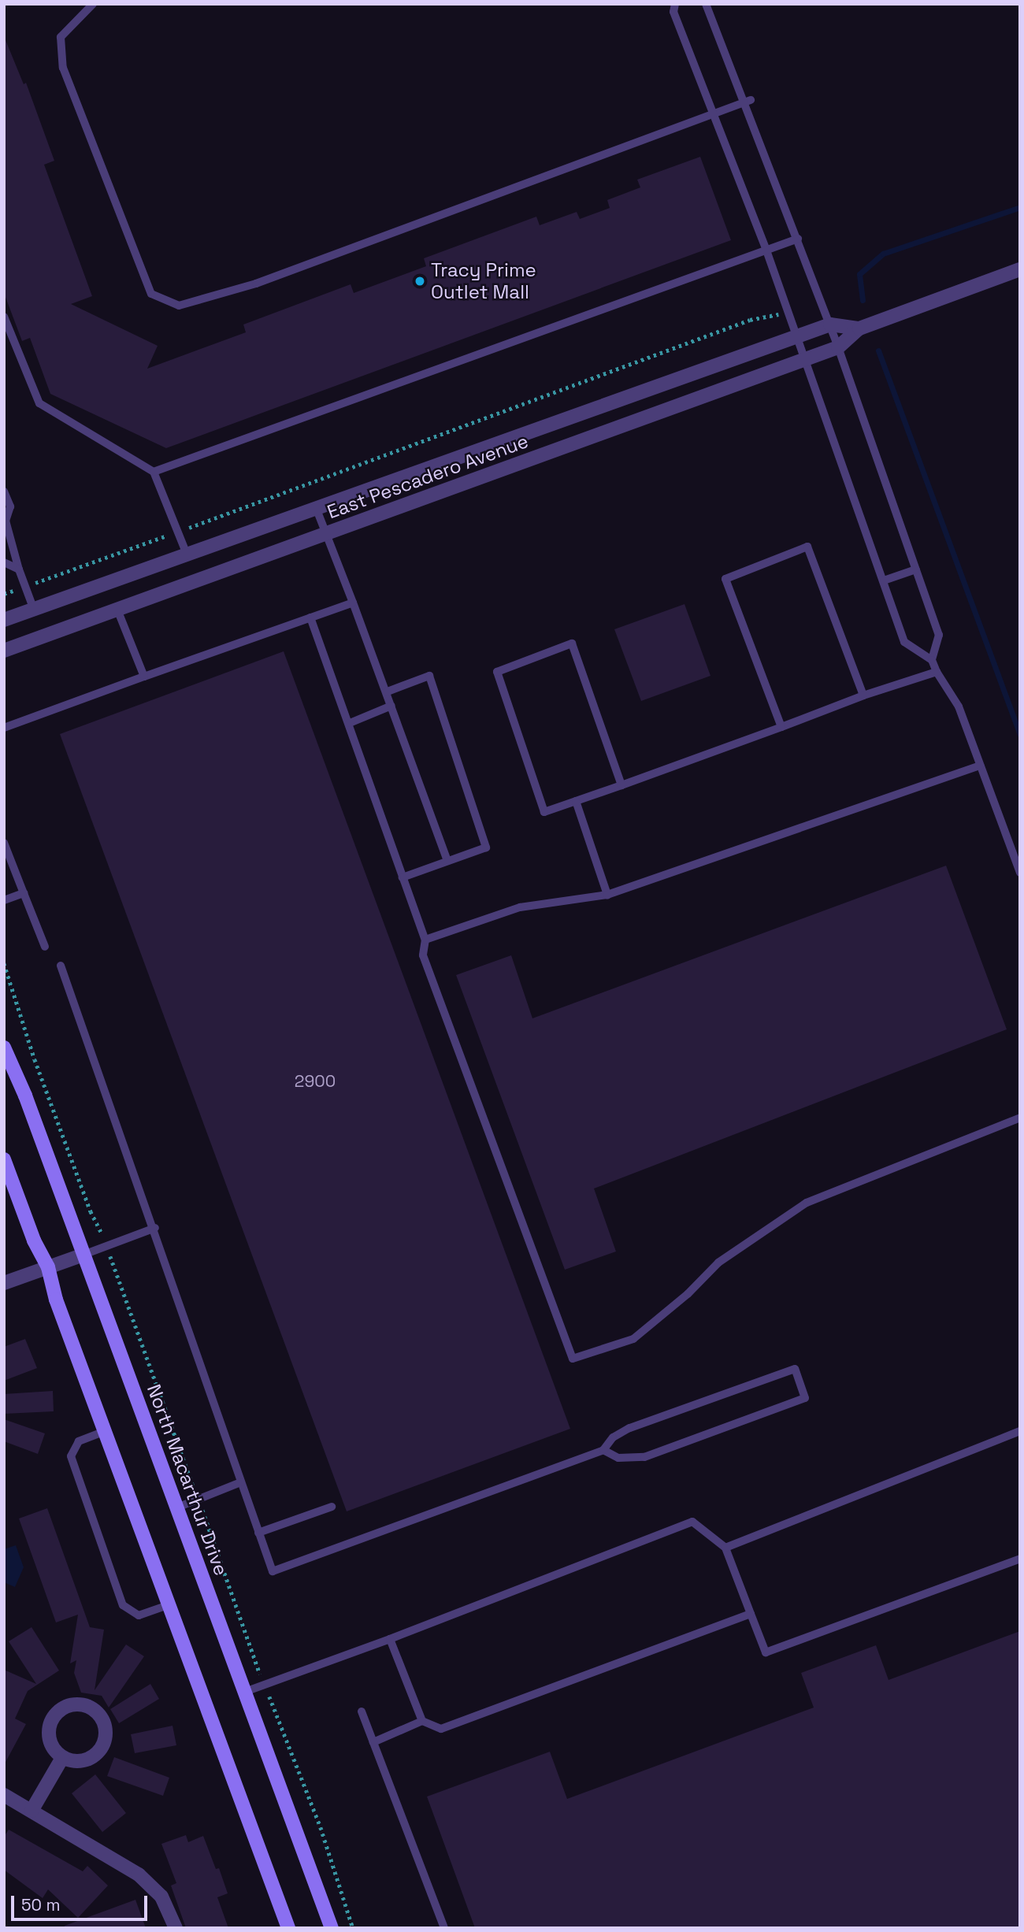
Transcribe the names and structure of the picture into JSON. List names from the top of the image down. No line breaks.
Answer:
{"streets":{"main road":["North Macarthur Drive"],"street":["East Pescadero Avenue"]},"places":["Tracy Prime Outlet Mall"],"house_numbers":["2900"],"scale_bar":"50 m"}
